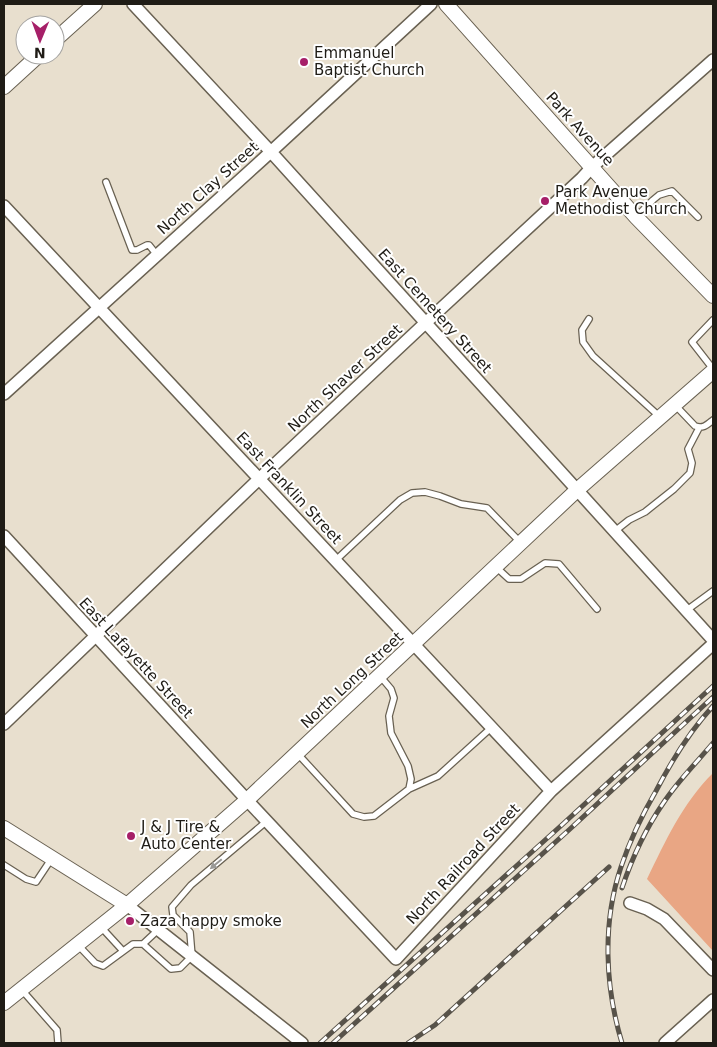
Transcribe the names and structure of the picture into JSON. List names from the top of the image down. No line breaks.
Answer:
{"streets":{"street":["Park Avenue","North Clay Street","East Cemetery Street","North Shaver Street","East Franklin Street","East Lafayette Street","North Long Street","North Railroad Street"]},"crossings":[["Park Avenue","North Shaver Street"],["North Clay Street","East Cemetery Street"],["North Clay Street","East Franklin Street"],["East Cemetery Street","North Shaver Street"],["East Cemetery Street","North Long Street"],["North Shaver Street","East Franklin Street"],["North Shaver Street","East Lafayette Street"],["East Franklin Street","North Long Street"],["East Franklin Street","North Railroad Street"],["East Lafayette Street","North Long Street"],["East Lafayette Street","North Railroad Street"],["North Long Street","North Railroad Street"]],"places":["Emmanuel Baptist Church","Park Avenue Methodist Church","J & J Tire & Auto Center","Zaza happy smoke"],"north":"bottom"}
